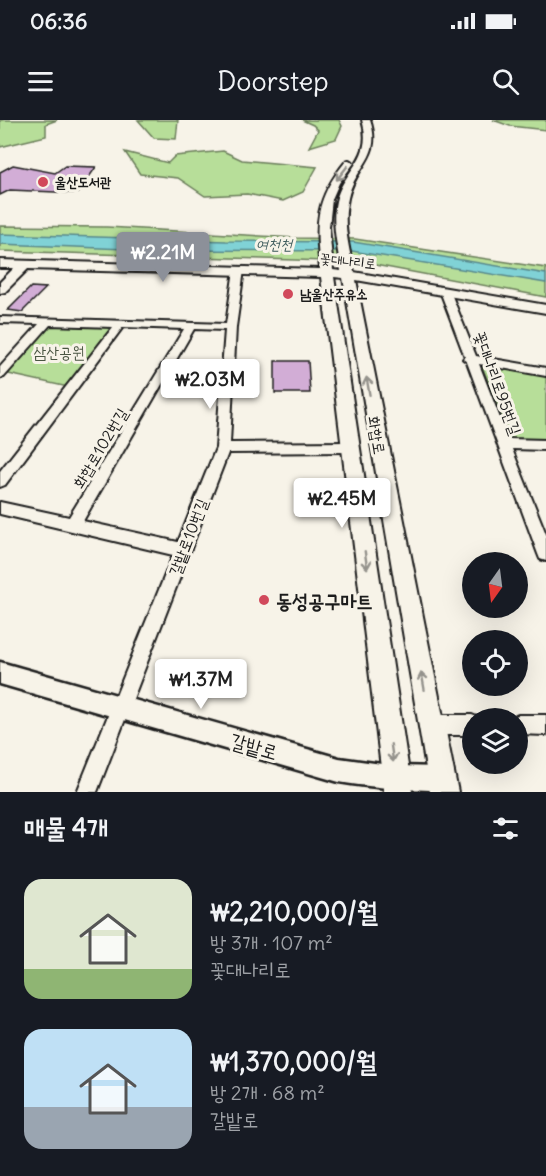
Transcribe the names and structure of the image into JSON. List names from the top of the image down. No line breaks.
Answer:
{"streets":{"main road":["꽃대나리로","화합로"],"street":["꽃대나리로95번길","화합로102번길","갈밭로10번길","갈밭로"]},"crossings":[["꽃대나리로","꽃대나리로95번길"],["꽃대나리로","화합로"],["꽃대나리로","갈밭로10번길"],["화합로","갈밭로"],["갈밭로10번길","갈밭로"]],"water":["여천천"],"parks":["삼산공원"],"places":["울산도서관","남울산주유소","동성공구마트"],"north":"bottom","page":{"status":"06:36","header":"Doorstep","price":["₩2.21M","₩2.03M","₩2.45M","₩1.37M"],"heading":"매물 4개","list":[{"name":"₩2,210,000/월","note":"방 3개 · 107 m² · 꽃대나리로"},{"name":"₩1,370,000/월","note":"방 2개 · 68 m² · 갈밭로"}]}}
